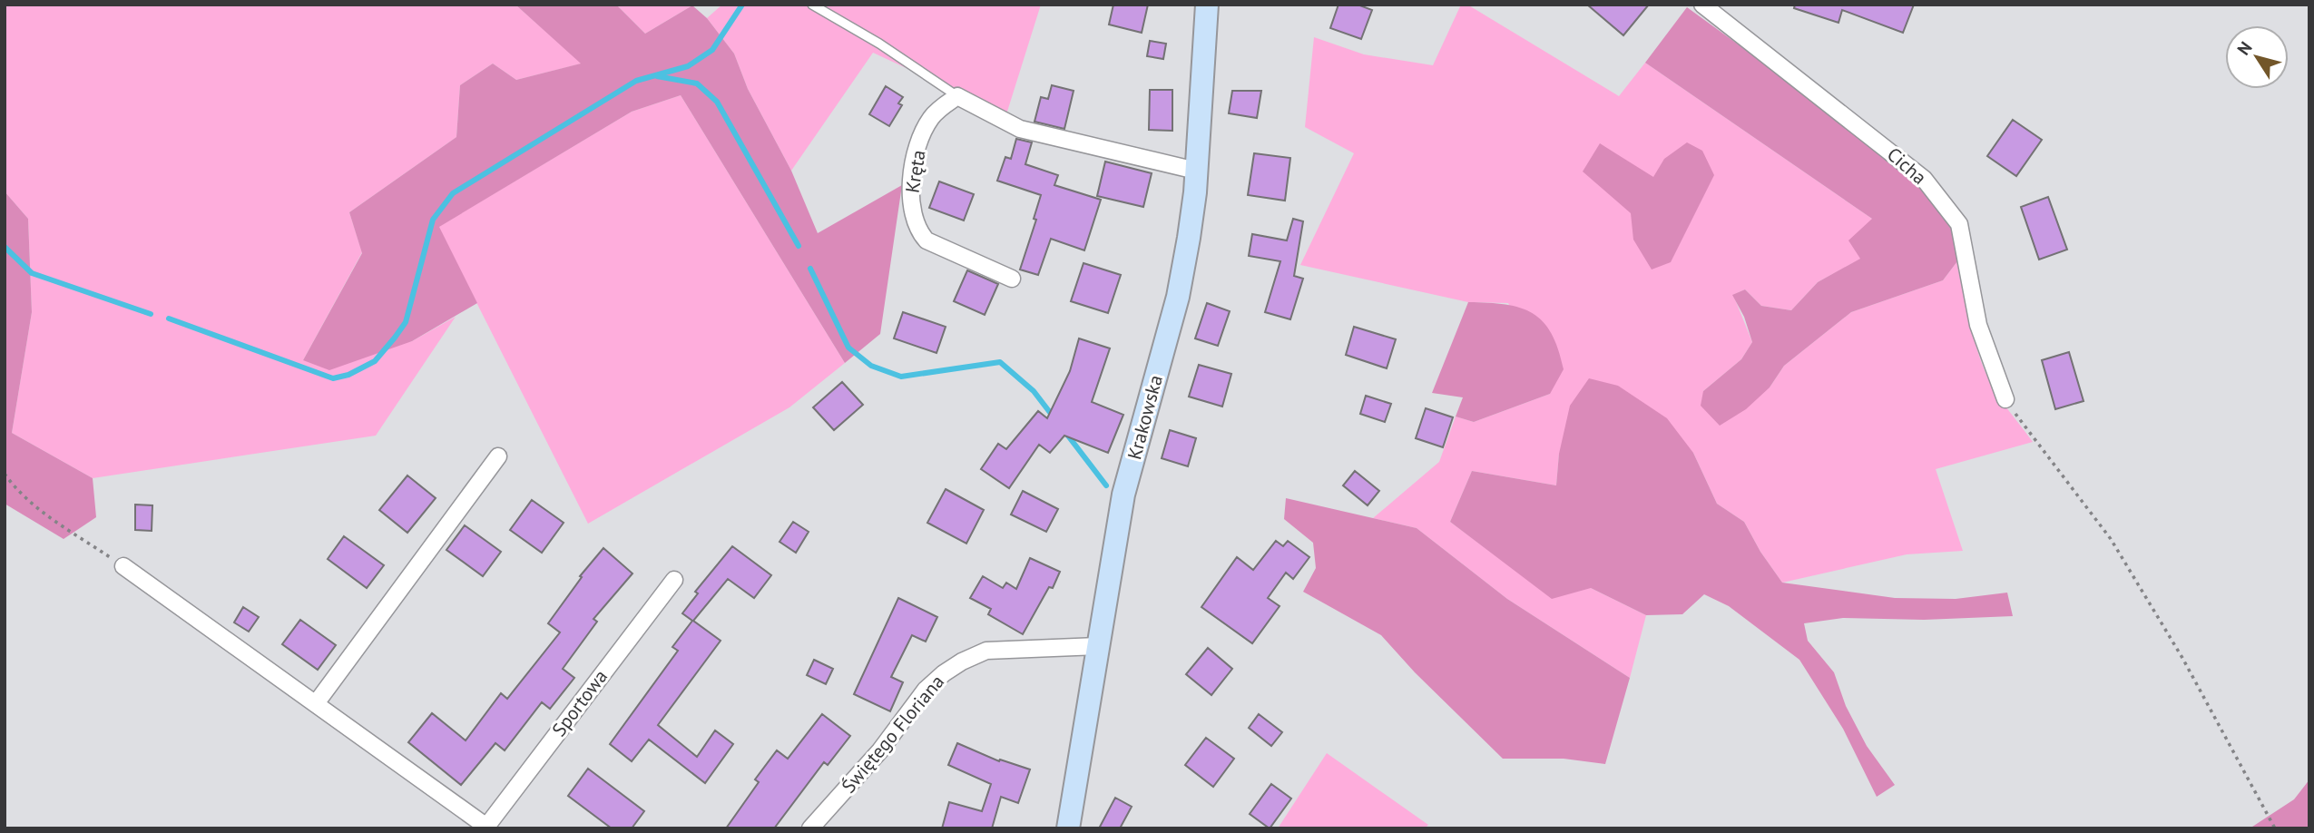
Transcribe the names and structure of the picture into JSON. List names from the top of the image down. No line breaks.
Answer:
{"streets":{"street":["Cicha","Kręta","Krakowska","Sportowa","Świętego Floriana"]},"crossings":[["Krakowska","Świętego Floriana"]],"north":"top left"}
